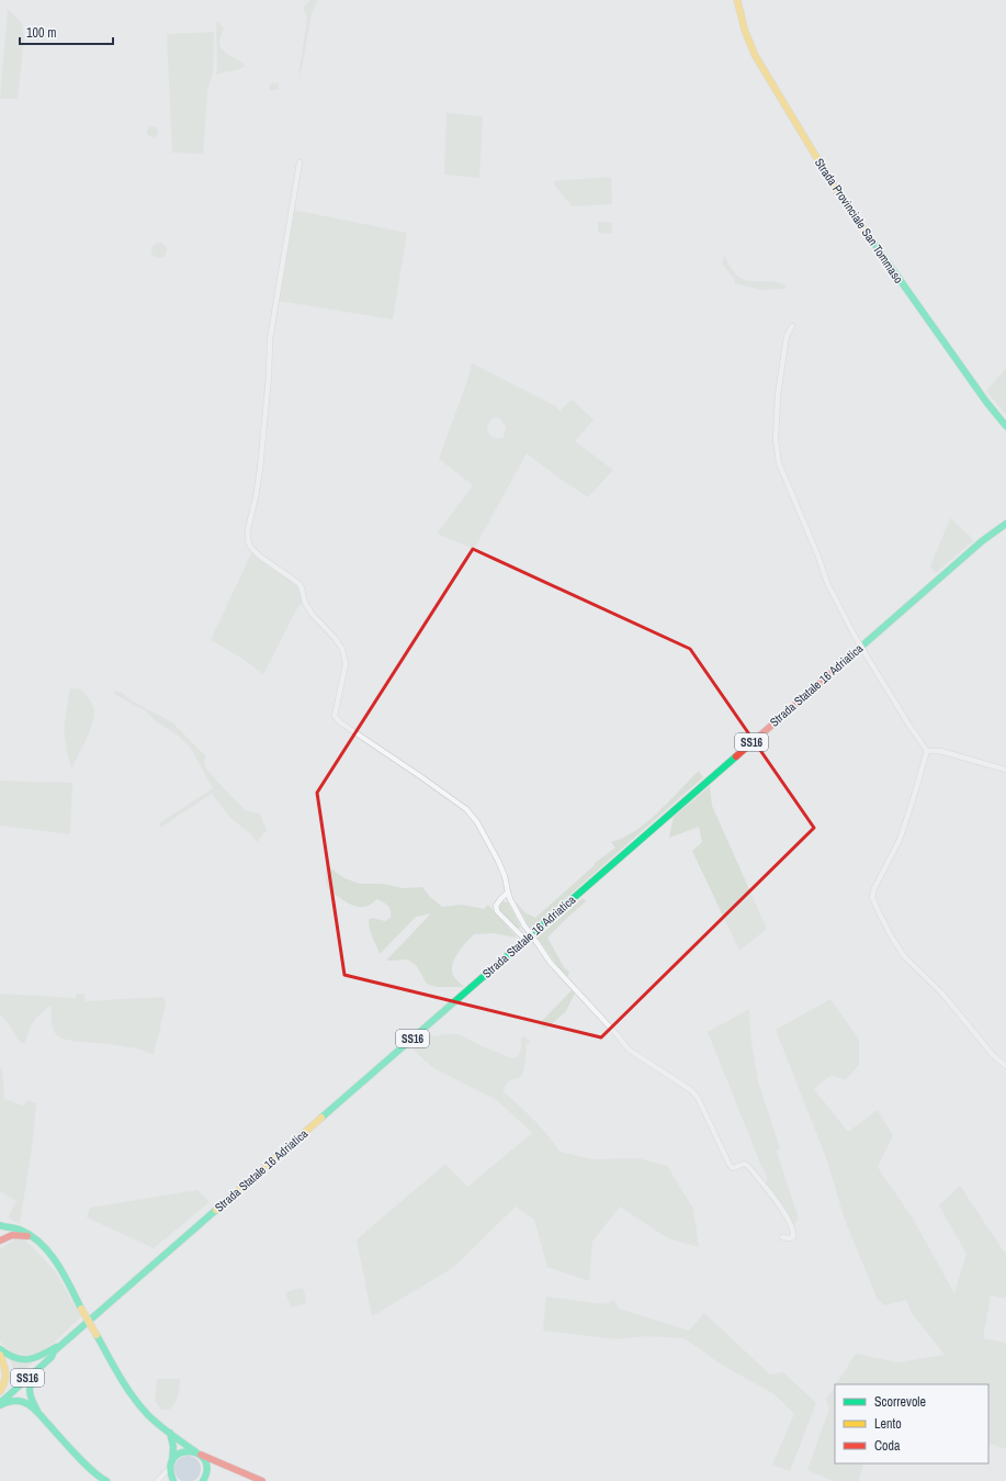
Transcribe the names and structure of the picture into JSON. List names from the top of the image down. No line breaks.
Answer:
{"streets":{"main road":["Strada Provinciale San Tommaso","Strada Statale 16 Adriatica","SS16"]},"legend":["Scorrevole","Lento","Coda"],"scale_bar":"100 m"}
